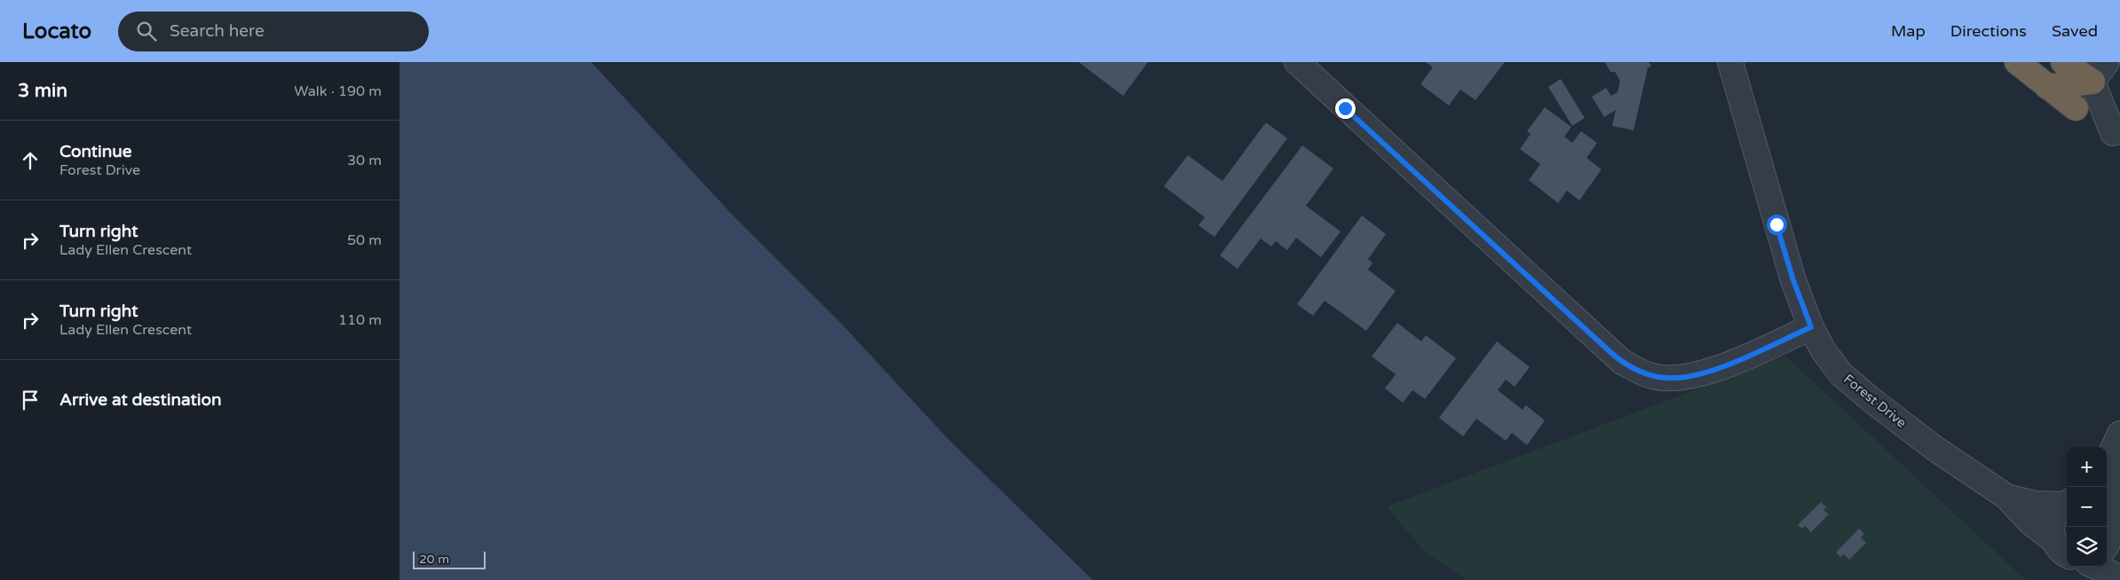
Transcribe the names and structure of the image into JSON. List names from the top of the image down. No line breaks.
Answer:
{"streets":{"street":["Forest Drive"]},"scale_bar":"20 m","page":{"header":"Locato","search":"Search here","nav":["Map","Directions","Saved"],"heading":["3 min","Walk · 190 m"],"list":[["Continue","Forest Drive","30 m"],["Turn right","Lady Ellen Crescent","50 m"],["Turn right","Lady Ellen Crescent","110 m"],"Arrive at destination"],"map_buttons":["+","−"],"scale":"20 m"}}
